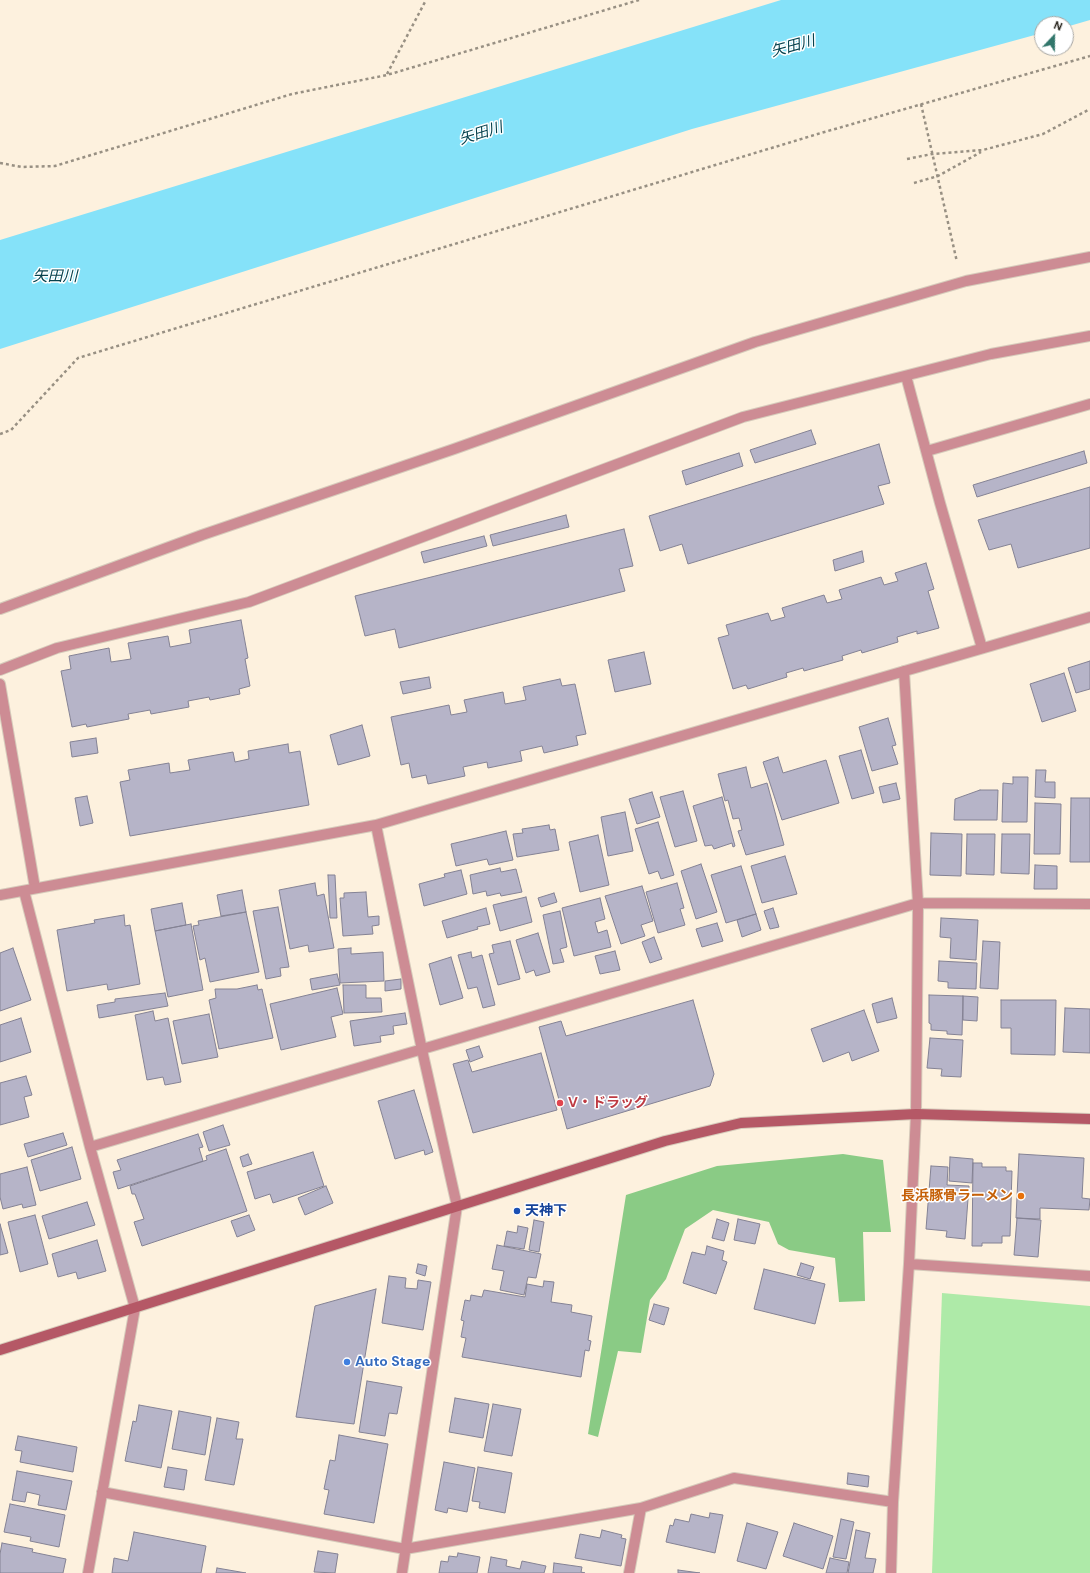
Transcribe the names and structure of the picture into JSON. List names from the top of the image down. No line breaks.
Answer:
{"water":["矢田川"],"places":["V・ドラッグ","長浜豚骨ラーメン","天神下","Auto Stage"],"north":"top"}
